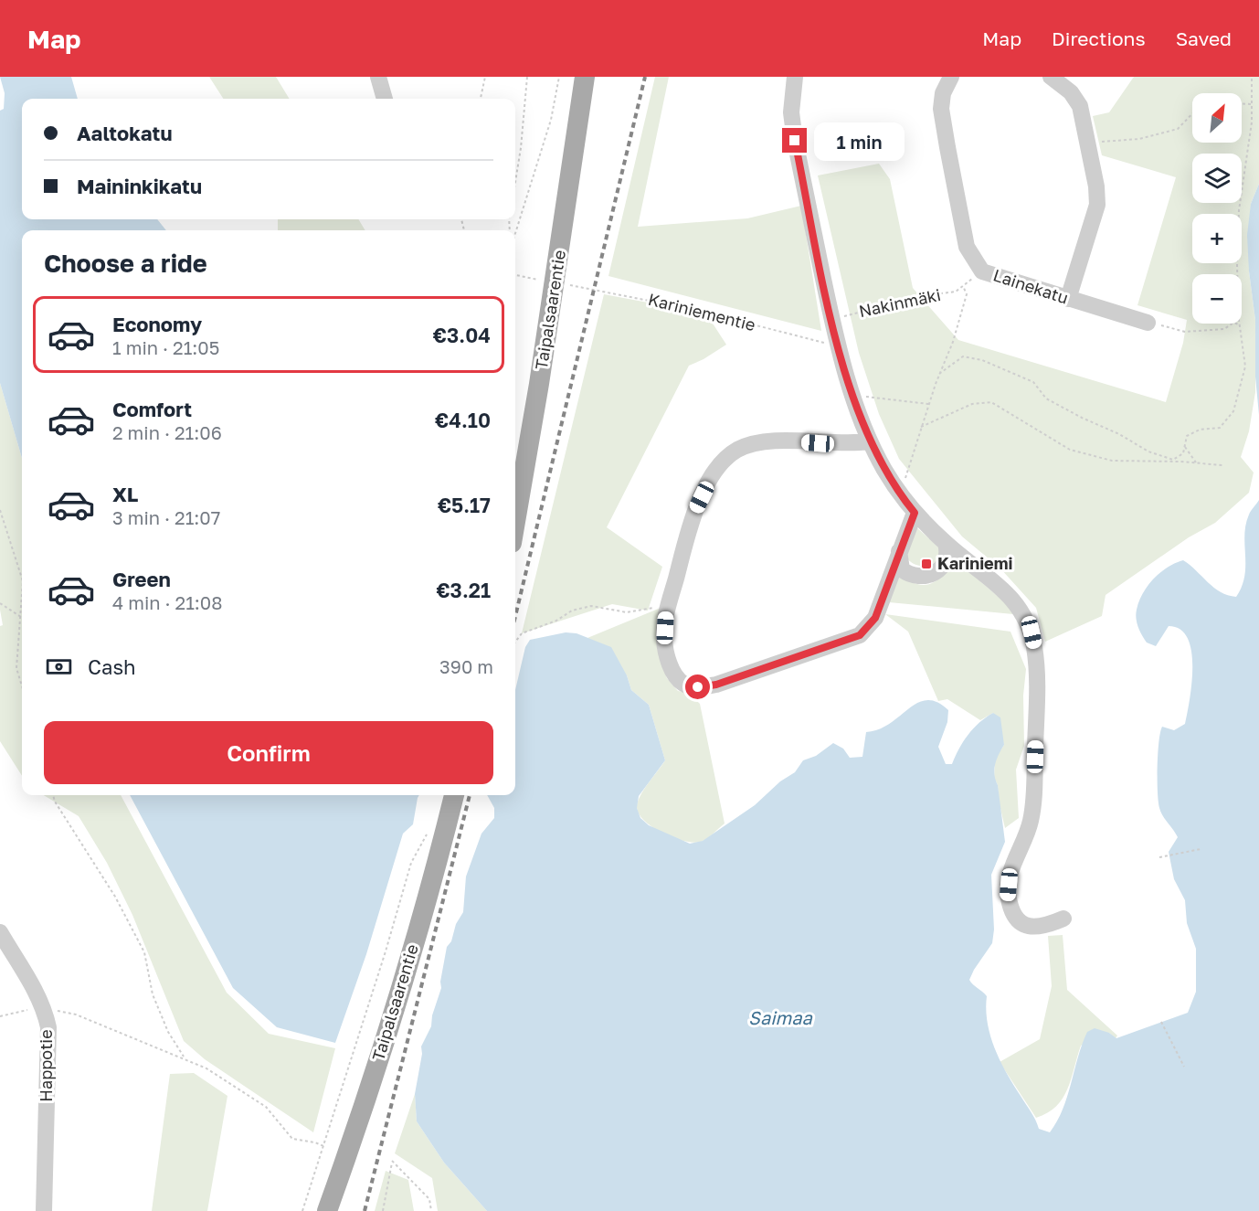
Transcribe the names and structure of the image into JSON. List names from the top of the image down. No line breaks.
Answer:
{"streets":{"main road":["Taipalsaarentie"],"street":["Lainekatu","Happotie"],"path":["Nakinmäki","Kariniementie"]},"crossings":[["Lainekatu","Nakinmäki"]],"water":["Saimaa"],"places":{"transit":["Kariniemi"]},"north":"top right","page":{"header":"Map","nav":["Map","Directions","Saved"],"map_buttons":["+","−"],"banner":["Aaltokatu","Maininkikatu"],"bubble":"1 min","heading":"Choose a ride","list":[{"name":"Economy","note":"1 min · 21:05","value":"€3.04"},{"name":"Comfort","note":"2 min · 21:06","value":"€4.10"},{"name":"XL","note":"3 min · 21:07","value":"€5.17"},{"name":"Green","note":"4 min · 21:08","value":"€3.21"}],"pay":["Cash","390 m"],"buttons":"Confirm"}}
